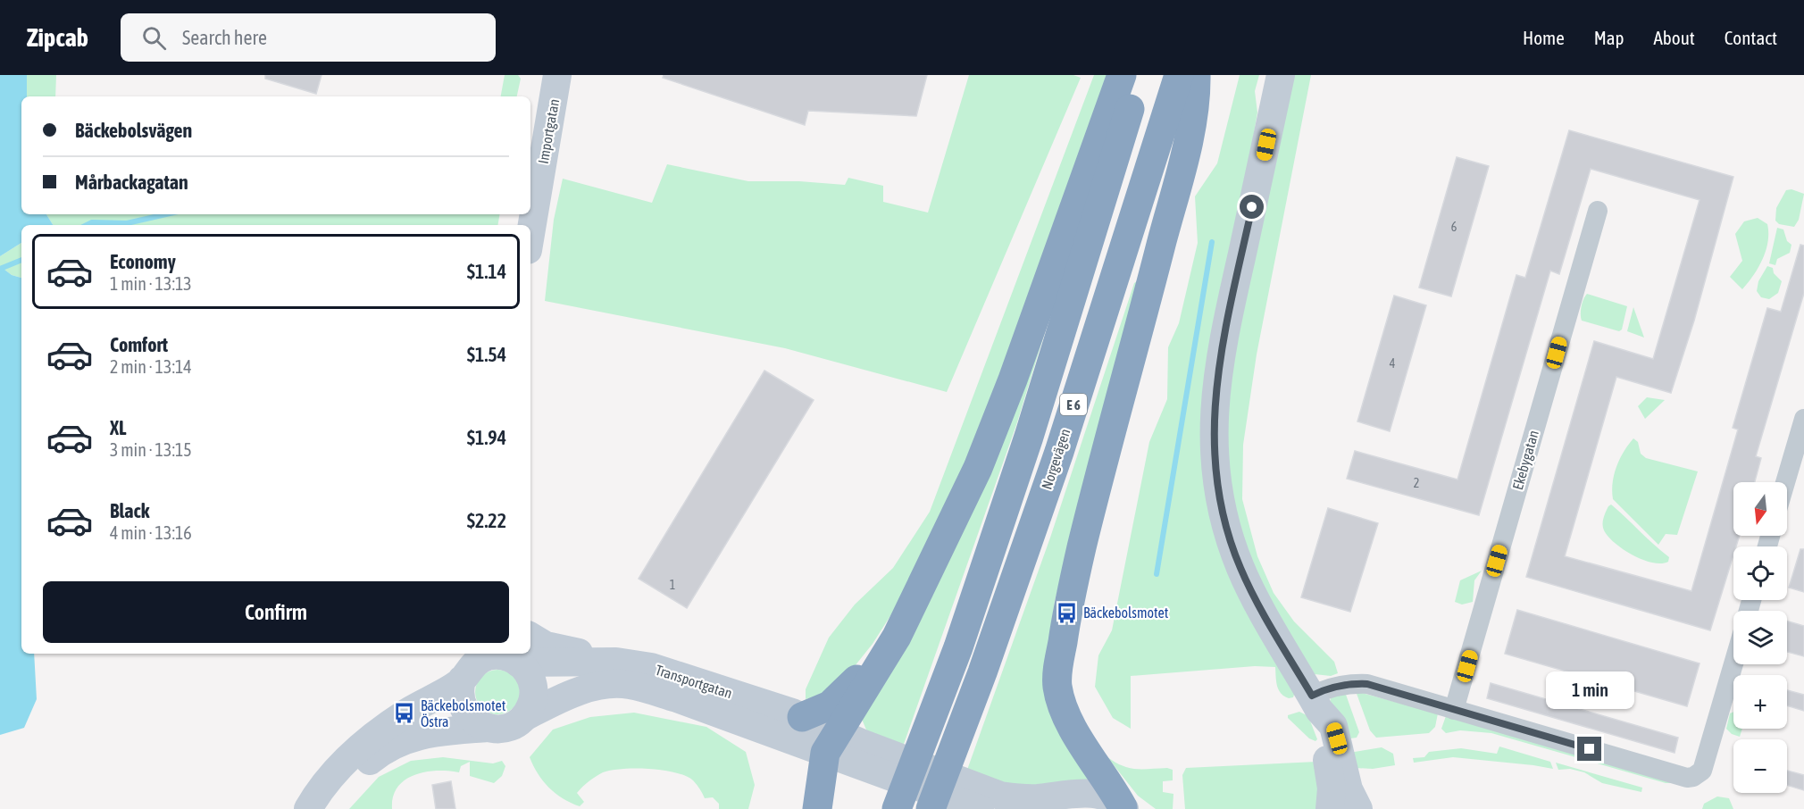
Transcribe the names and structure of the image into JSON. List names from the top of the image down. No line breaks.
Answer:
{"streets":{"highway":["E 6","Norgevägen"],"street":["Importgatan","Ekebygatan","Transportgatan"]},"places":{"bus stop":["Bäckebolsmotet","Bäckebolsmotet Östra"]},"house_numbers":["6","4","2","1"],"north":"bottom","page":{"header":"Zipcab","search":"Search here","nav":["Home","Map","About","Contact"],"banner":["Bäckebolsvägen","Mårbackagatan"],"list":[{"name":"Economy","note":"1 min · 13:13","value":"$1.14"},{"name":"Comfort","note":"2 min · 13:14","value":"$1.54"},{"name":"XL","note":"3 min · 13:15","value":"$1.94"},{"name":"Black","note":"4 min · 13:16","value":"$2.22"}],"map_buttons":["+","−"],"buttons":"Confirm","bubble":"1 min"}}
